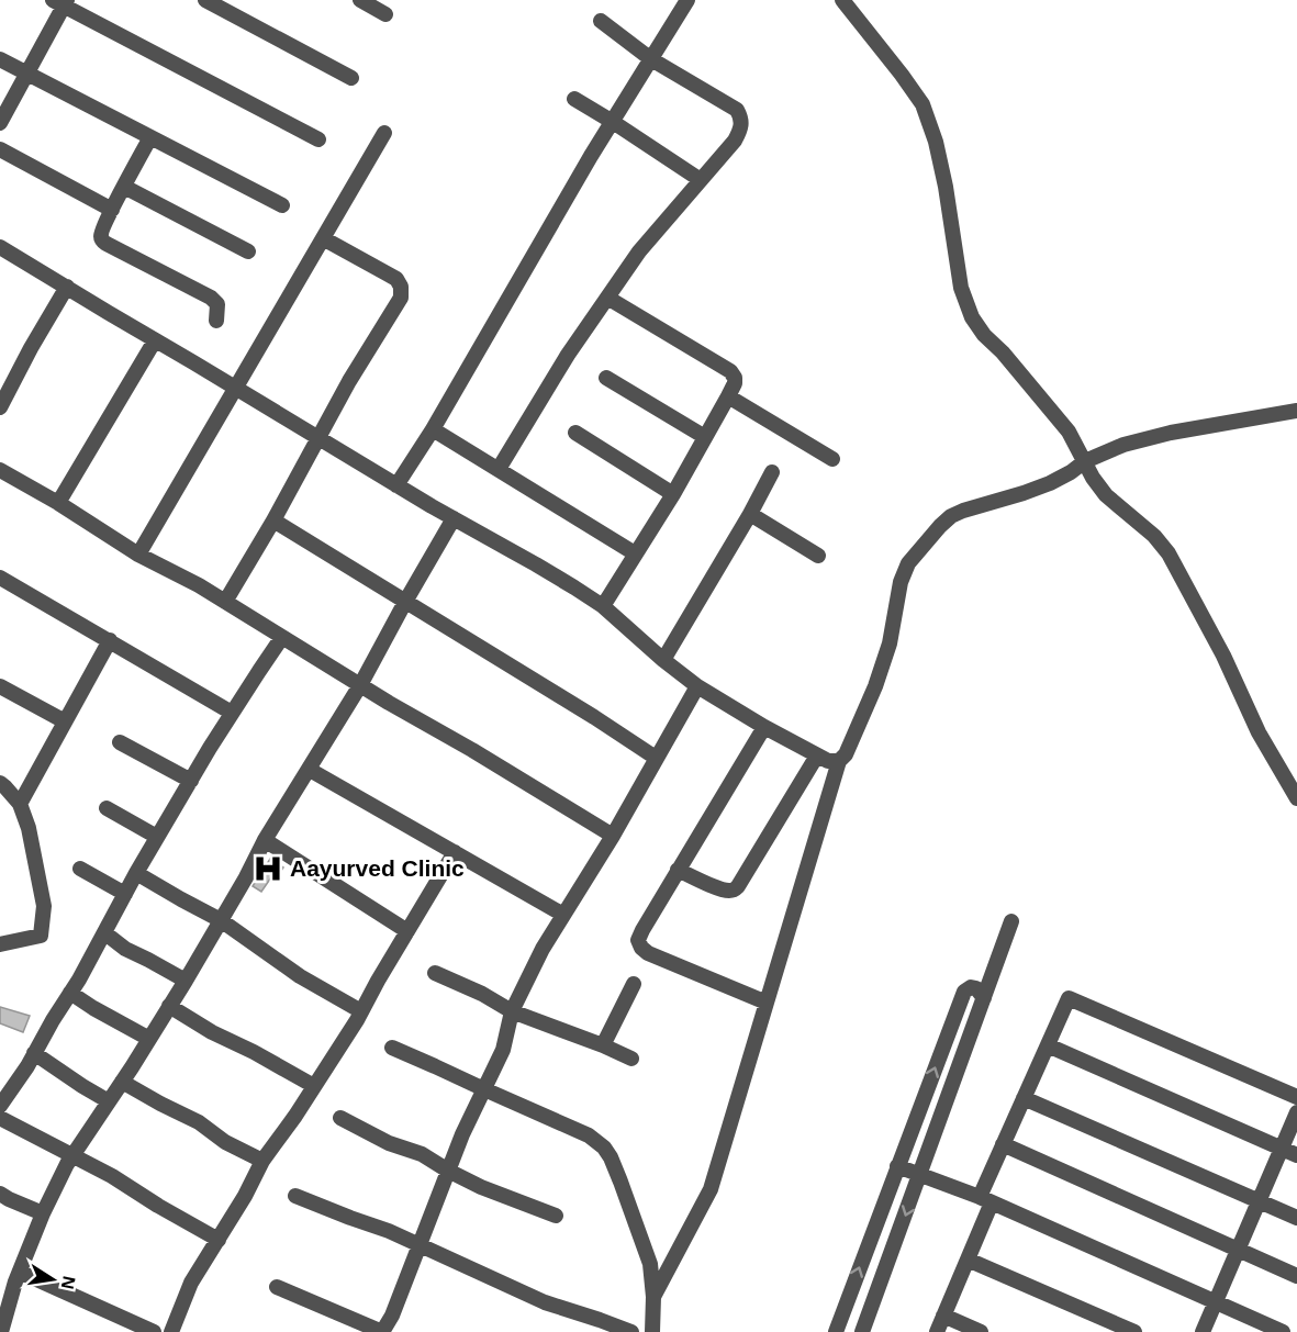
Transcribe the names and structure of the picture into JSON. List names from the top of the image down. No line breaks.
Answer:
{"places":{"hospital":["Aayurved Clinic"]},"north":"right"}
